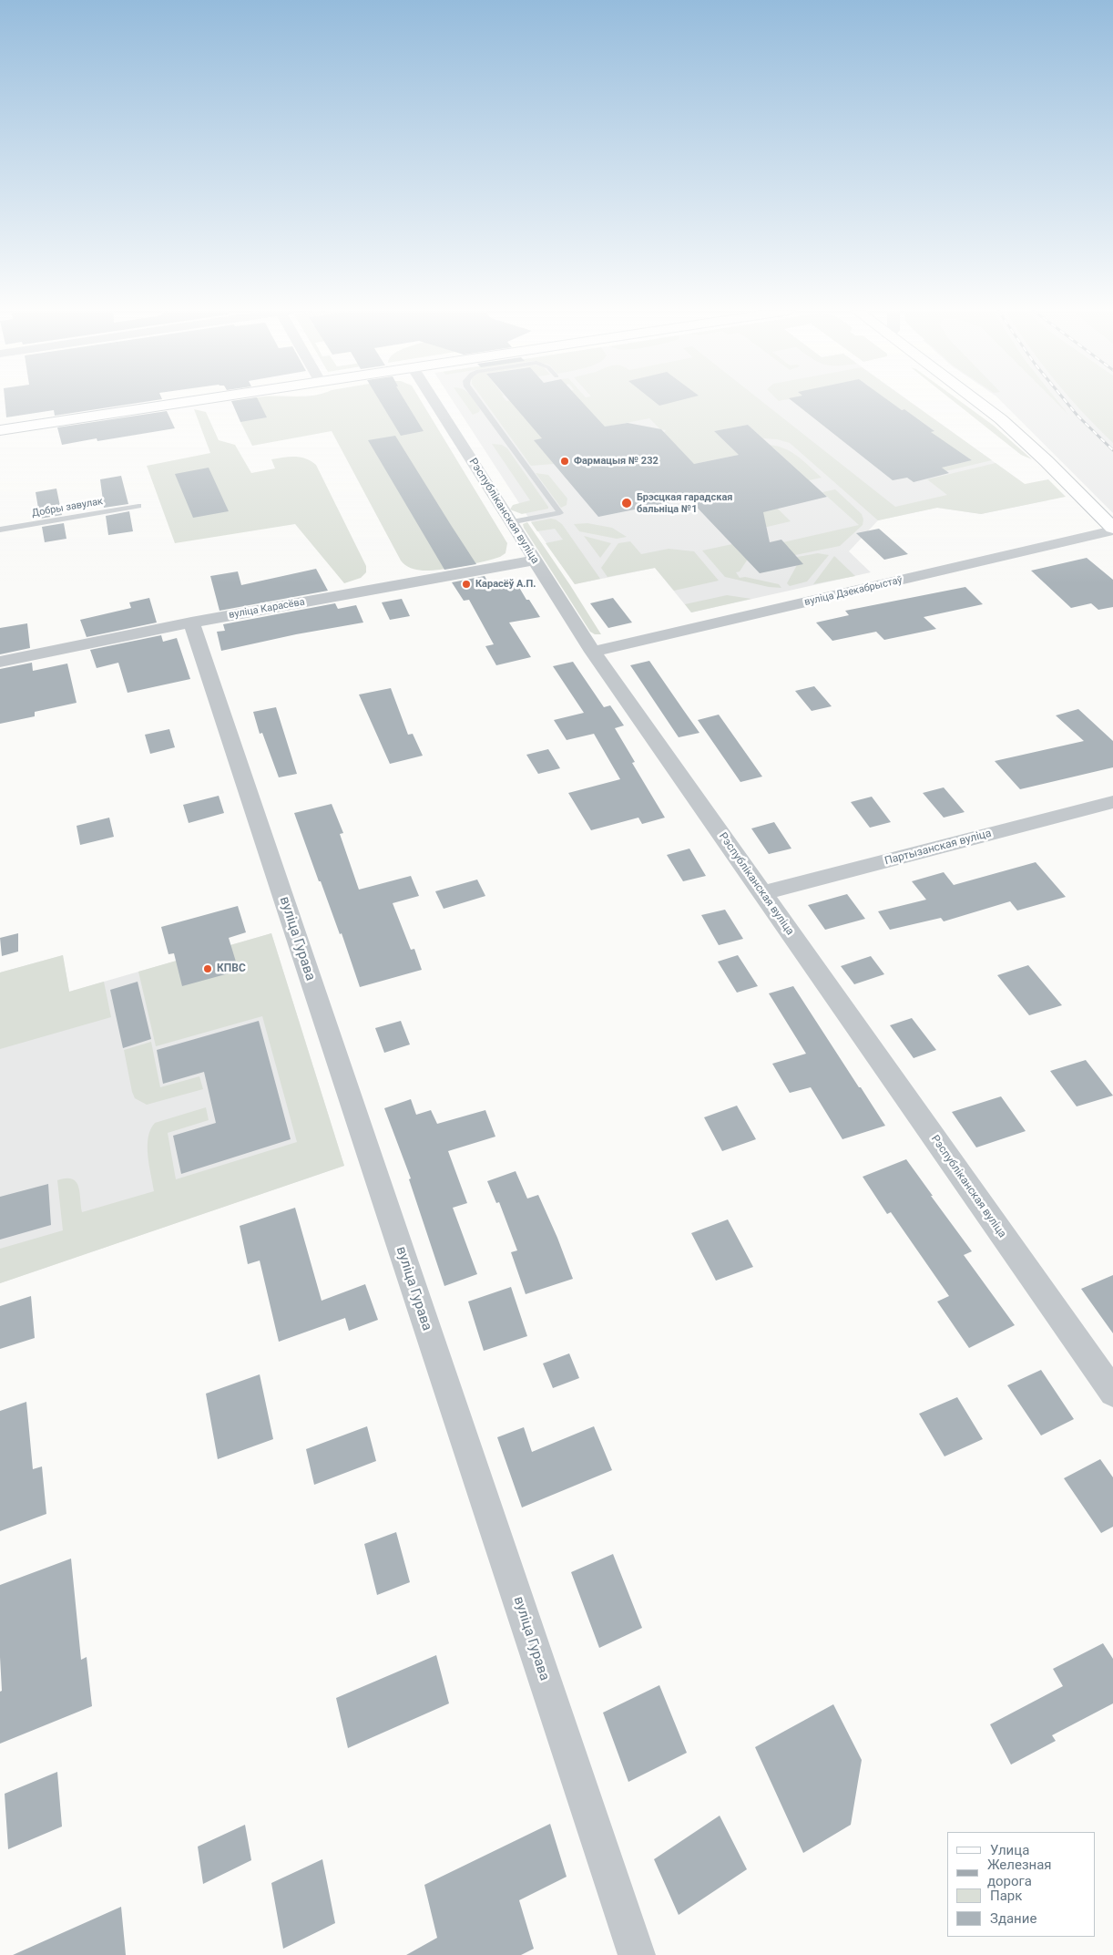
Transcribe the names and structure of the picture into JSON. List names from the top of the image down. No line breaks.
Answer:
{"streets":{"street":["Рэспубліканская вуліца","вуліца Дзекабрыстаў","вуліца Карасёва","Партызанская вуліца","вуліца Гурава"],"lane":["Добры завулак"]},"crossings":[["Рэспубліканская вуліца","вуліца Дзекабрыстаў"],["Рэспубліканская вуліца","вуліца Карасёва"],["Рэспубліканская вуліца","Партызанская вуліца"],["вуліца Карасёва","вуліца Гурава"]],"places":["Фармацыя № 232","Брэсцкая гарадская бальніца №1","Карасёў А.П.","КПВС"],"legend":["Улица","Железная дорога","Парк","Здание"]}
